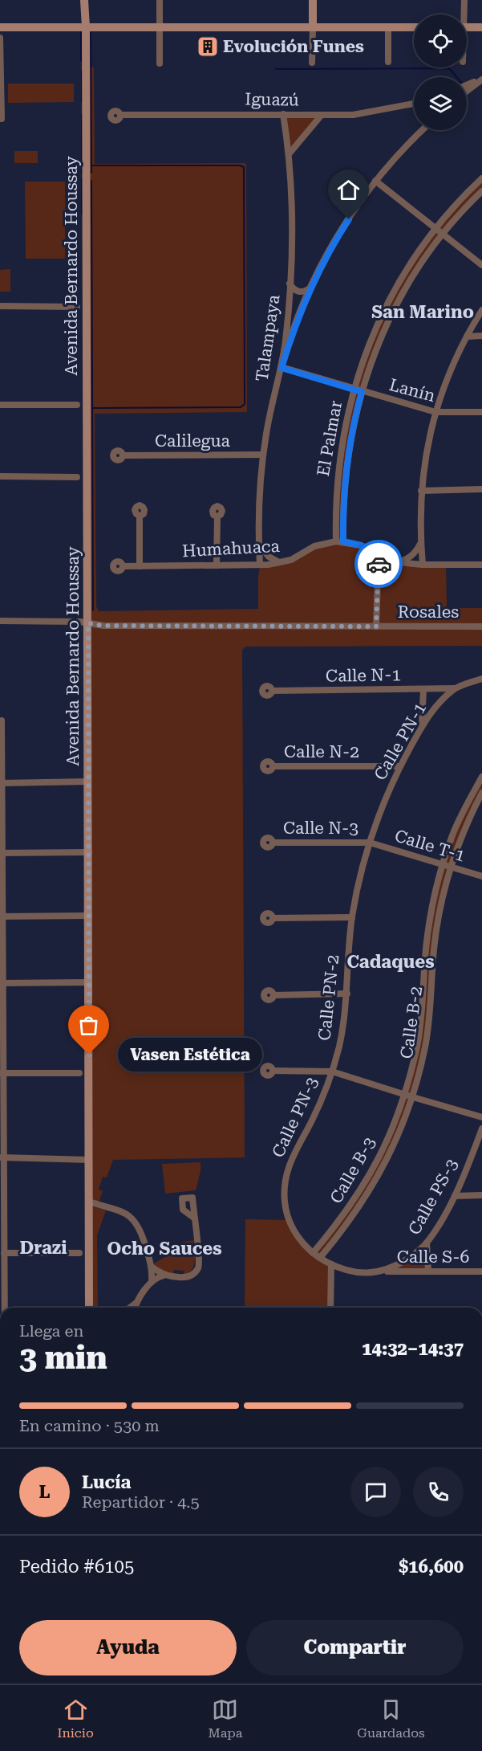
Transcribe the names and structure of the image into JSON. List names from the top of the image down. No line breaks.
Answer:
{"streets":{"main road":["Avenida Bernardo Houssay"],"street":["Iguazú","Talampaya","Lanín","El Palmar","Calilegua","Humahuaca","Rosales","Calle N-1","Calle PN-1","Calle N-2","Calle N-3","Calle T-1","Calle PN-2","Calle B-2","Calle PN-3","Calle B-3","Calle PS-3","Calle S-6"]},"crossings":[["Iguazú","Talampaya"],["Avenida Bernardo Houssay","Rosales"],["Talampaya","Lanín"],["Talampaya","Calilegua"],["Talampaya","Humahuaca"],["Lanín","El Palmar"],["El Palmar","Humahuaca"],["Calle N-1","Calle PN-1"],["Calle PN-1","Calle N-2"],["Calle PN-1","Calle N-3"],["Calle PN-1","Calle T-1"],["Calle PN-1","Calle PN-2"],["Calle N-3","Calle T-1"],["Calle N-3","Calle PN-2"],["Calle T-1","Calle PN-2"],["Calle T-1","Calle B-2"],["Calle PN-2","Calle PN-3"],["Calle B-2","Calle B-3"],["Calle PN-3","Calle B-3"],["Calle PN-3","Calle PS-3"],["Calle B-3","Calle PS-3"],["Calle PS-3","Calle S-6"]],"districts":["San Marino","Cadaques","Drazi","Ocho Sauces"],"places":{"building":["Evolución Funes"],"other":["Vasen Estética"]},"page":{"bubble":"Vasen Estética","heading":["3 min","Llega en","14:32–14:37"],"panel":["Lucía","Repartidor · 4.5","Pedido #6105","$16,600"],"bar":"En camino · 530 m","round":"L","buttons":["Ayuda","Compartir"],"tabs":["Inicio","Mapa","Guardados"]}}
